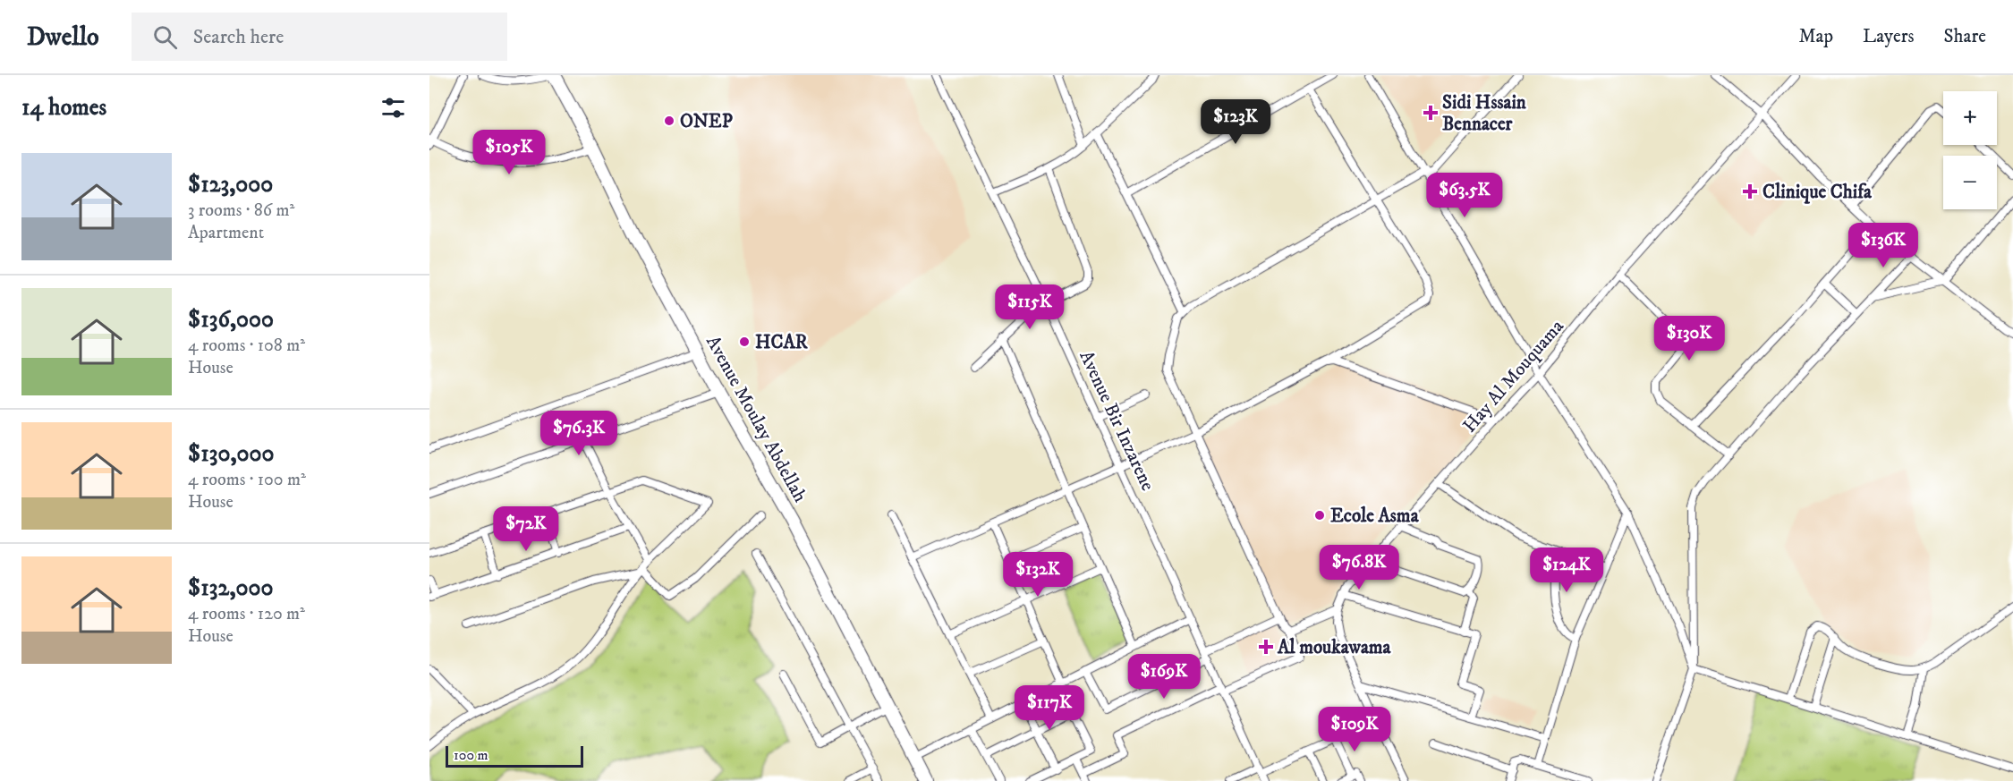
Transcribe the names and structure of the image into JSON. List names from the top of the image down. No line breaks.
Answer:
{"streets":{"main road":["Avenue Moulay Abdellah"],"street":["Hay Al Mouquama","Avenue Bir Inzarene"]},"places":{"health":["Sidi Hssain Bennacer","Clinique Chifa","Al moukawama"],"other":["ONEP","HCAR","Ecole Asma"]},"scale_bar":"100 m","page":{"header":"Dwello","search":"Search here","nav":["Map","Layers","Share"],"heading":"14 homes","map_buttons":["+","−"],"price":["$123K","$105K","$63.5K","$136K","$115K","$130K","$76.3K","$72K","$76.8K","$124K","$132K","$169K","$117K","$109K"],"list":[{"name":"$123,000","note":"3 rooms · 86 m² · Apartment"},{"name":"$136,000","note":"4 rooms · 108 m² · House"},{"name":"$130,000","note":"4 rooms · 100 m² · House"},{"name":"$132,000","note":"4 rooms · 120 m² · House"}],"scale":"100 m"}}
